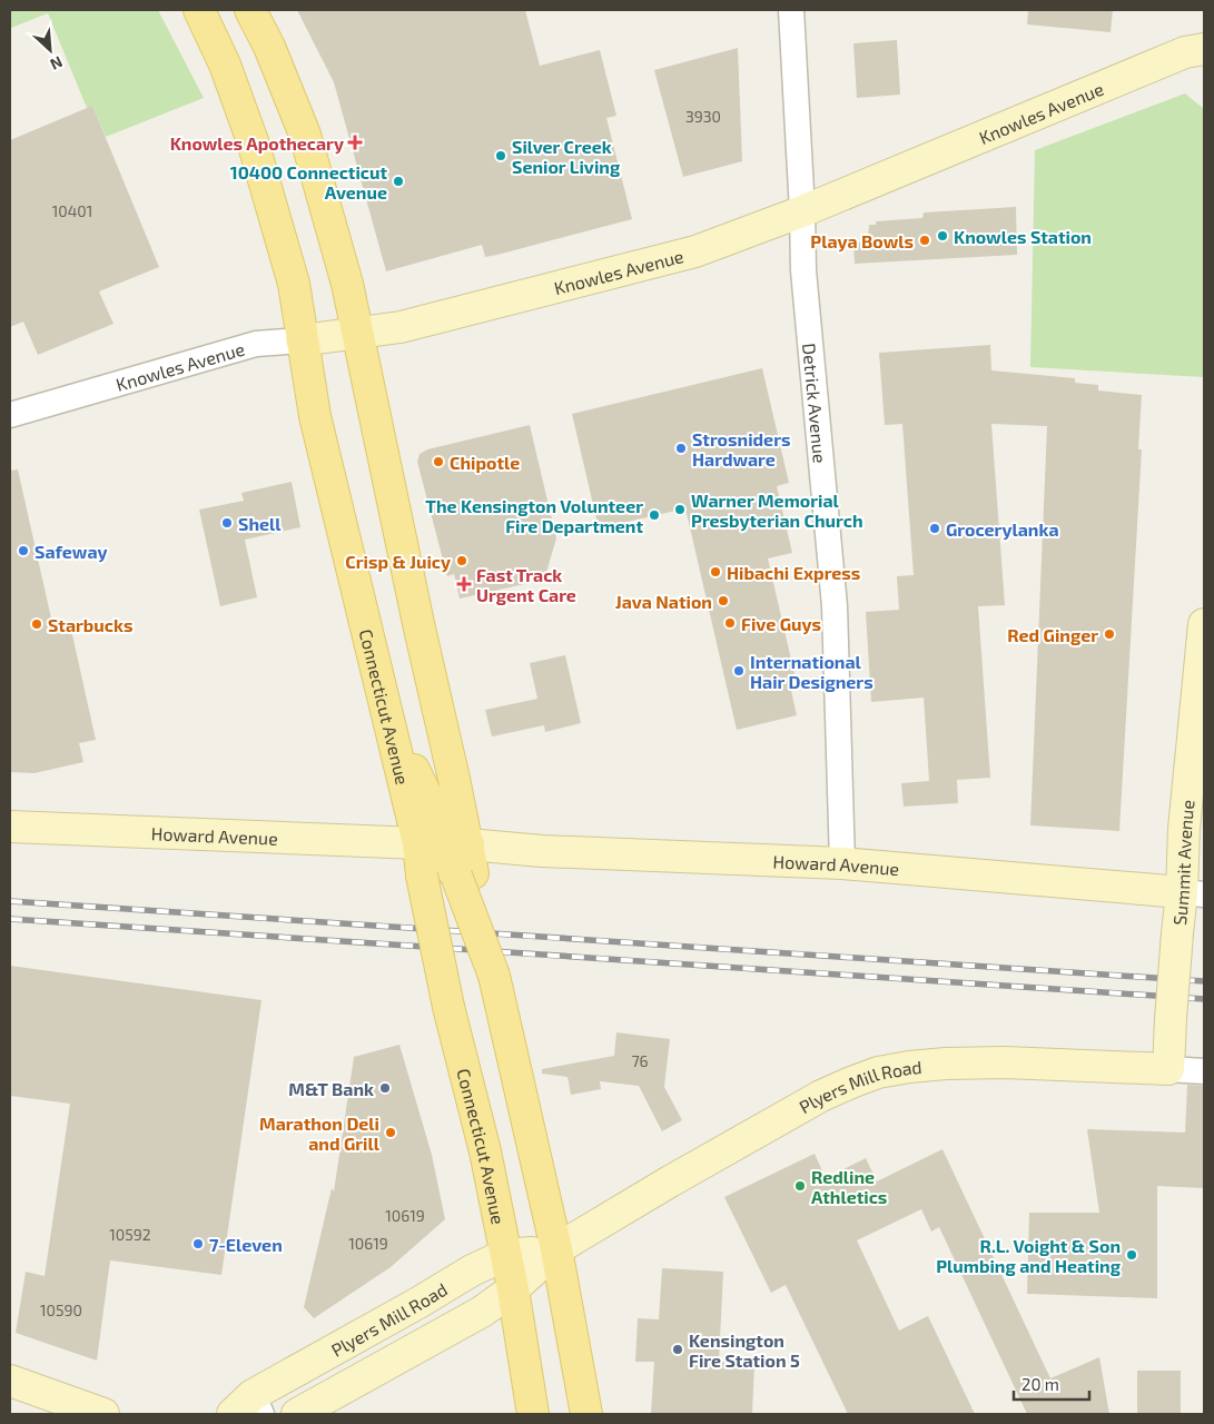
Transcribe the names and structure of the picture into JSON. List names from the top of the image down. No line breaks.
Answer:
{"streets":{"main road":["Connecticut Avenue"],"street":["Knowles Avenue","Detrick Avenue","Howard Avenue","Summit Avenue","Plyers Mill Road"]},"crossings":[["Knowles Avenue","Detrick Avenue"],["Knowles Avenue","Connecticut Avenue"],["Detrick Avenue","Howard Avenue"],["Connecticut Avenue","Howard Avenue"],["Connecticut Avenue","Plyers Mill Road"],["Howard Avenue","Summit Avenue"],["Summit Avenue","Plyers Mill Road"]],"places":{"health":["Knowles Apothecary","Fast Track Urgent Care"],"other":["Silver Creek Senior Living","10400 Connecticut Avenue","Knowles Station","Playa Bowls","Strosniders Hardware","Chipotle","Warner Memorial Presbyterian Church","The Kensington Volunteer Fire Department","Shell","Grocerylanka","Safeway","Crisp & Juicy","Hibachi Express","Java Nation","Five Guys","Starbucks","Red Ginger","International Hair Designers","M&T Bank","Marathon Deli and Grill","Redline Athletics","7-Eleven","R.L. Voight & Son Plumbing and Heating","Kensington Fire Station 5"]},"house_numbers":["3930","10401","76","10619","10592","10619","10590"],"scale_bar":"20 m","north":"bottom right"}
